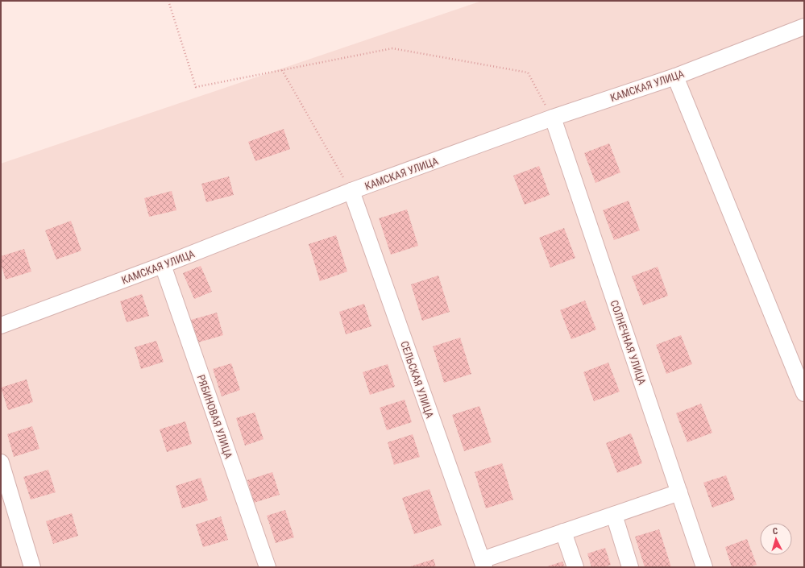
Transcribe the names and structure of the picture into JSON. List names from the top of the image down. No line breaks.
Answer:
{"streets":{"street":["КАМСКАЯ УЛИЦА","СОЛНЕЧНАЯ УЛИЦА","СЕЛЬСКАЯ УЛИЦА","РЯБИНОВАЯ УЛИЦА"]},"crossings":[["КАМСКАЯ УЛИЦА","СОЛНЕЧНАЯ УЛИЦА"],["КАМСКАЯ УЛИЦА","СЕЛЬСКАЯ УЛИЦА"],["КАМСКАЯ УЛИЦА","РЯБИНОВАЯ УЛИЦА"]],"north":"top"}
